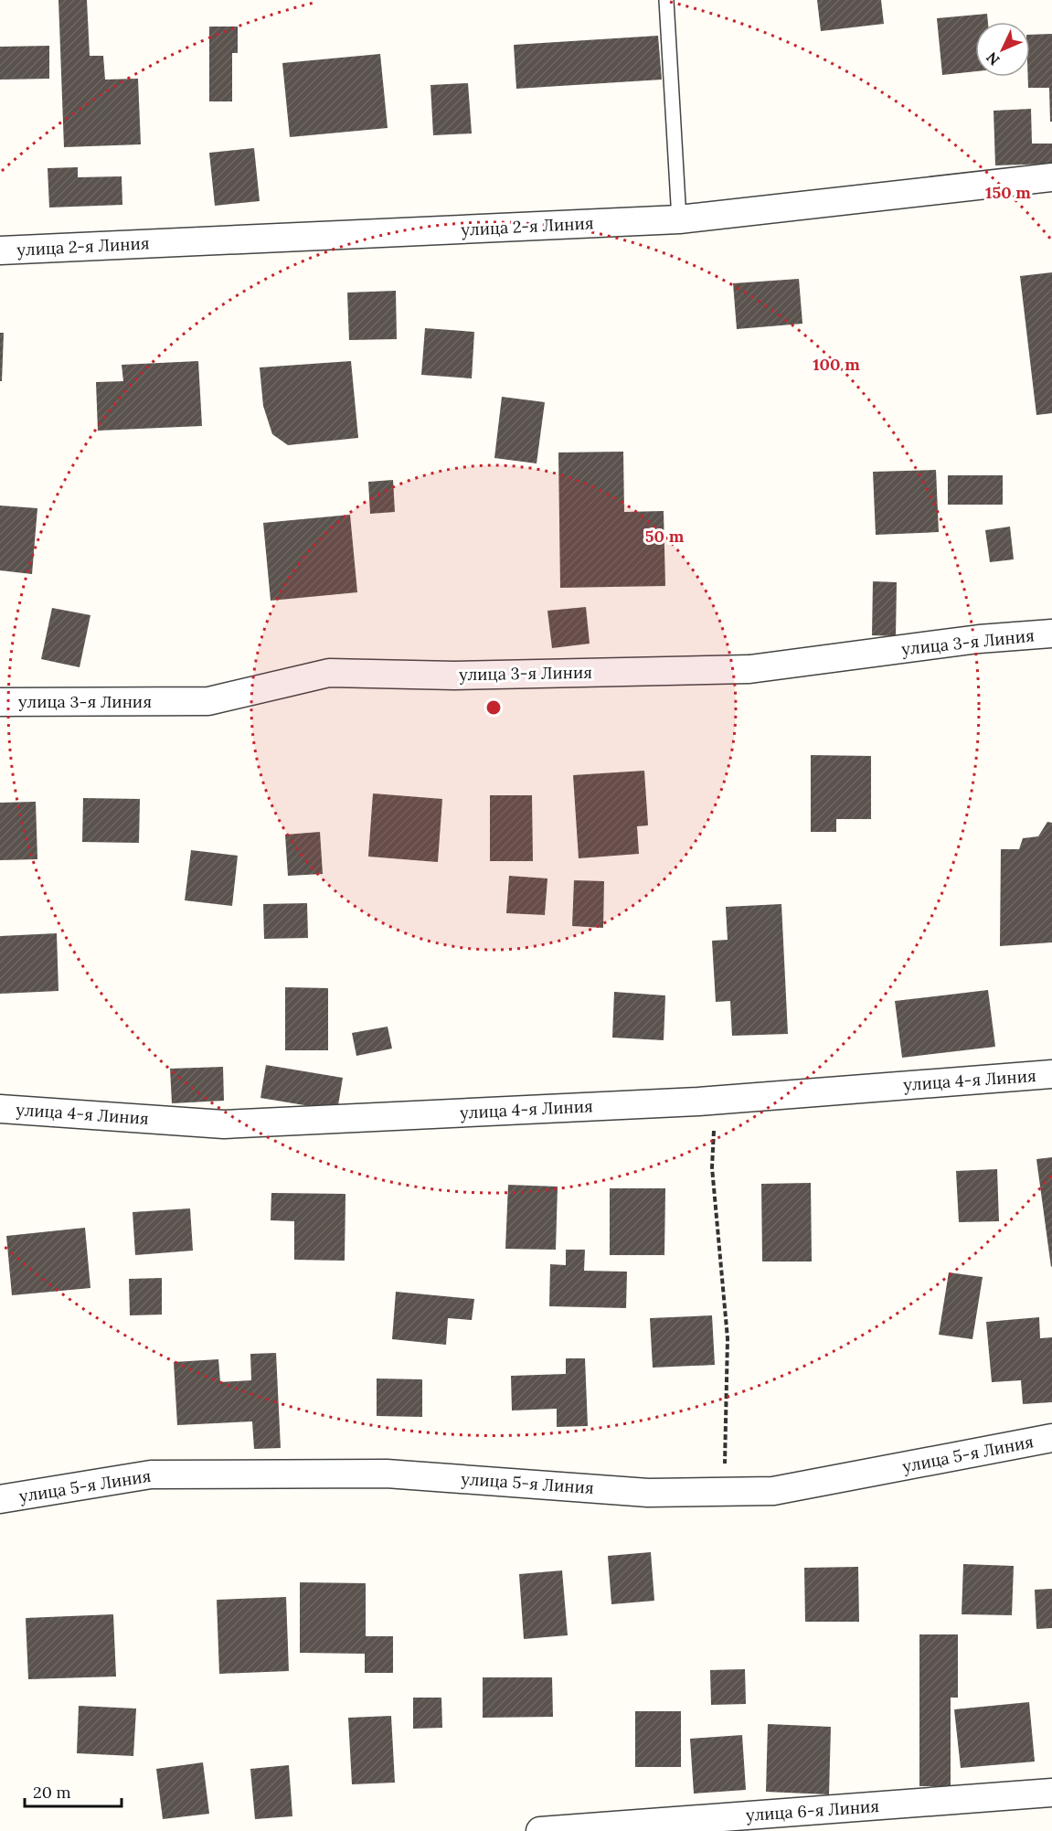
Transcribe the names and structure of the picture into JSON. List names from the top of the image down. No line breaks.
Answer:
{"streets":{"street":["улица 2-я Линия","улица 3-я Линия","улица 4-я Линия","улица 5-я Линия","улица 6-я Линия"]},"scale_bar":"20 m","north":"bottom left","rings":["150 m","100 m","50 m"]}
